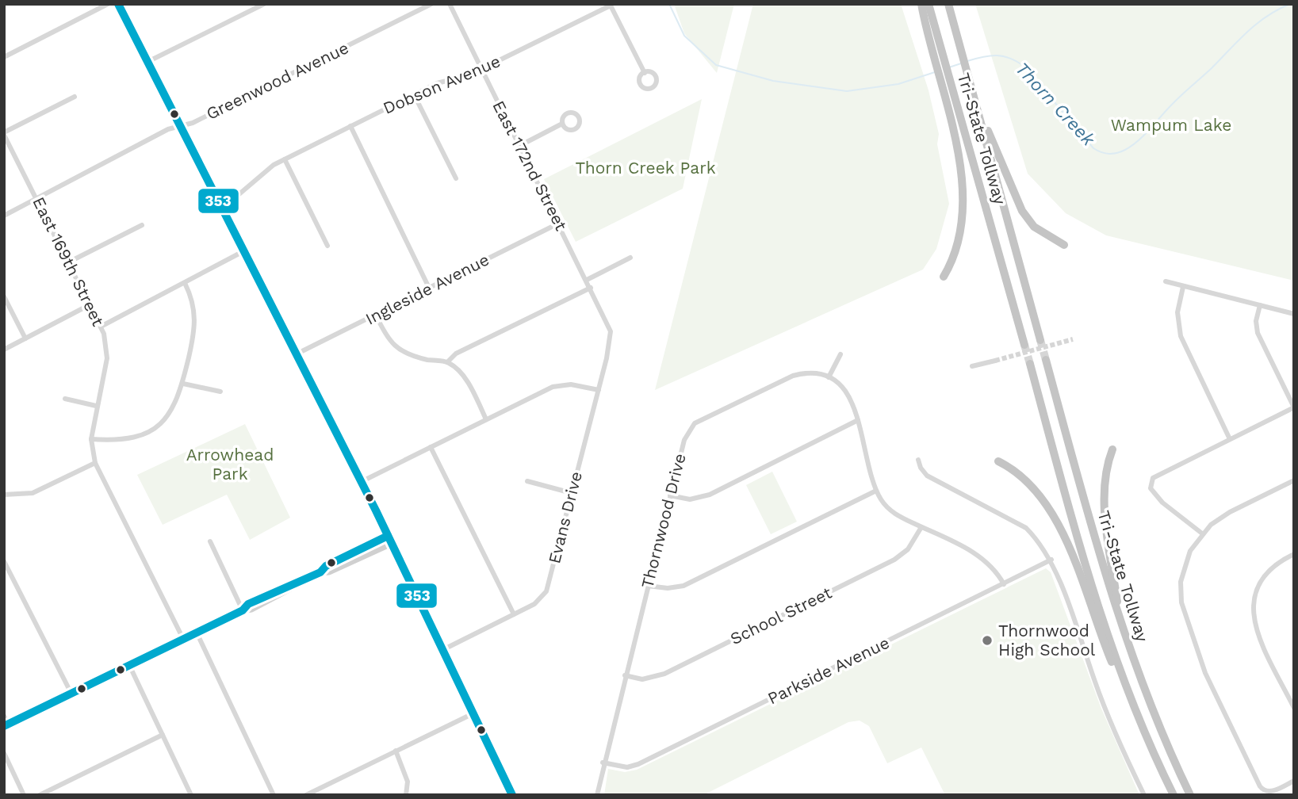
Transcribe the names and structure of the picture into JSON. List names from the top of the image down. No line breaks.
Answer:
{"streets":{"highway":["Tri-State Tollway"],"street":["Greenwood Avenue","Dobson Avenue","East 172nd Street","East 169th Street","Ingleside Avenue","Evans Drive","Thornwood Drive","School Street","Parkside Avenue"]},"crossings":[["Greenwood Avenue","East 169th Street"],["Dobson Avenue","East 172nd Street"],["East 172nd Street","Ingleside Avenue"],["East 172nd Street","Evans Drive"],["Thornwood Drive","School Street"],["Thornwood Drive","Parkside Avenue"]],"water":["Thorn Creek"],"parks":["Wampum Lake","Thorn Creek Park","Arrowhead Park"],"places":["Thornwood High School"],"lines":["transit line 353"]}
